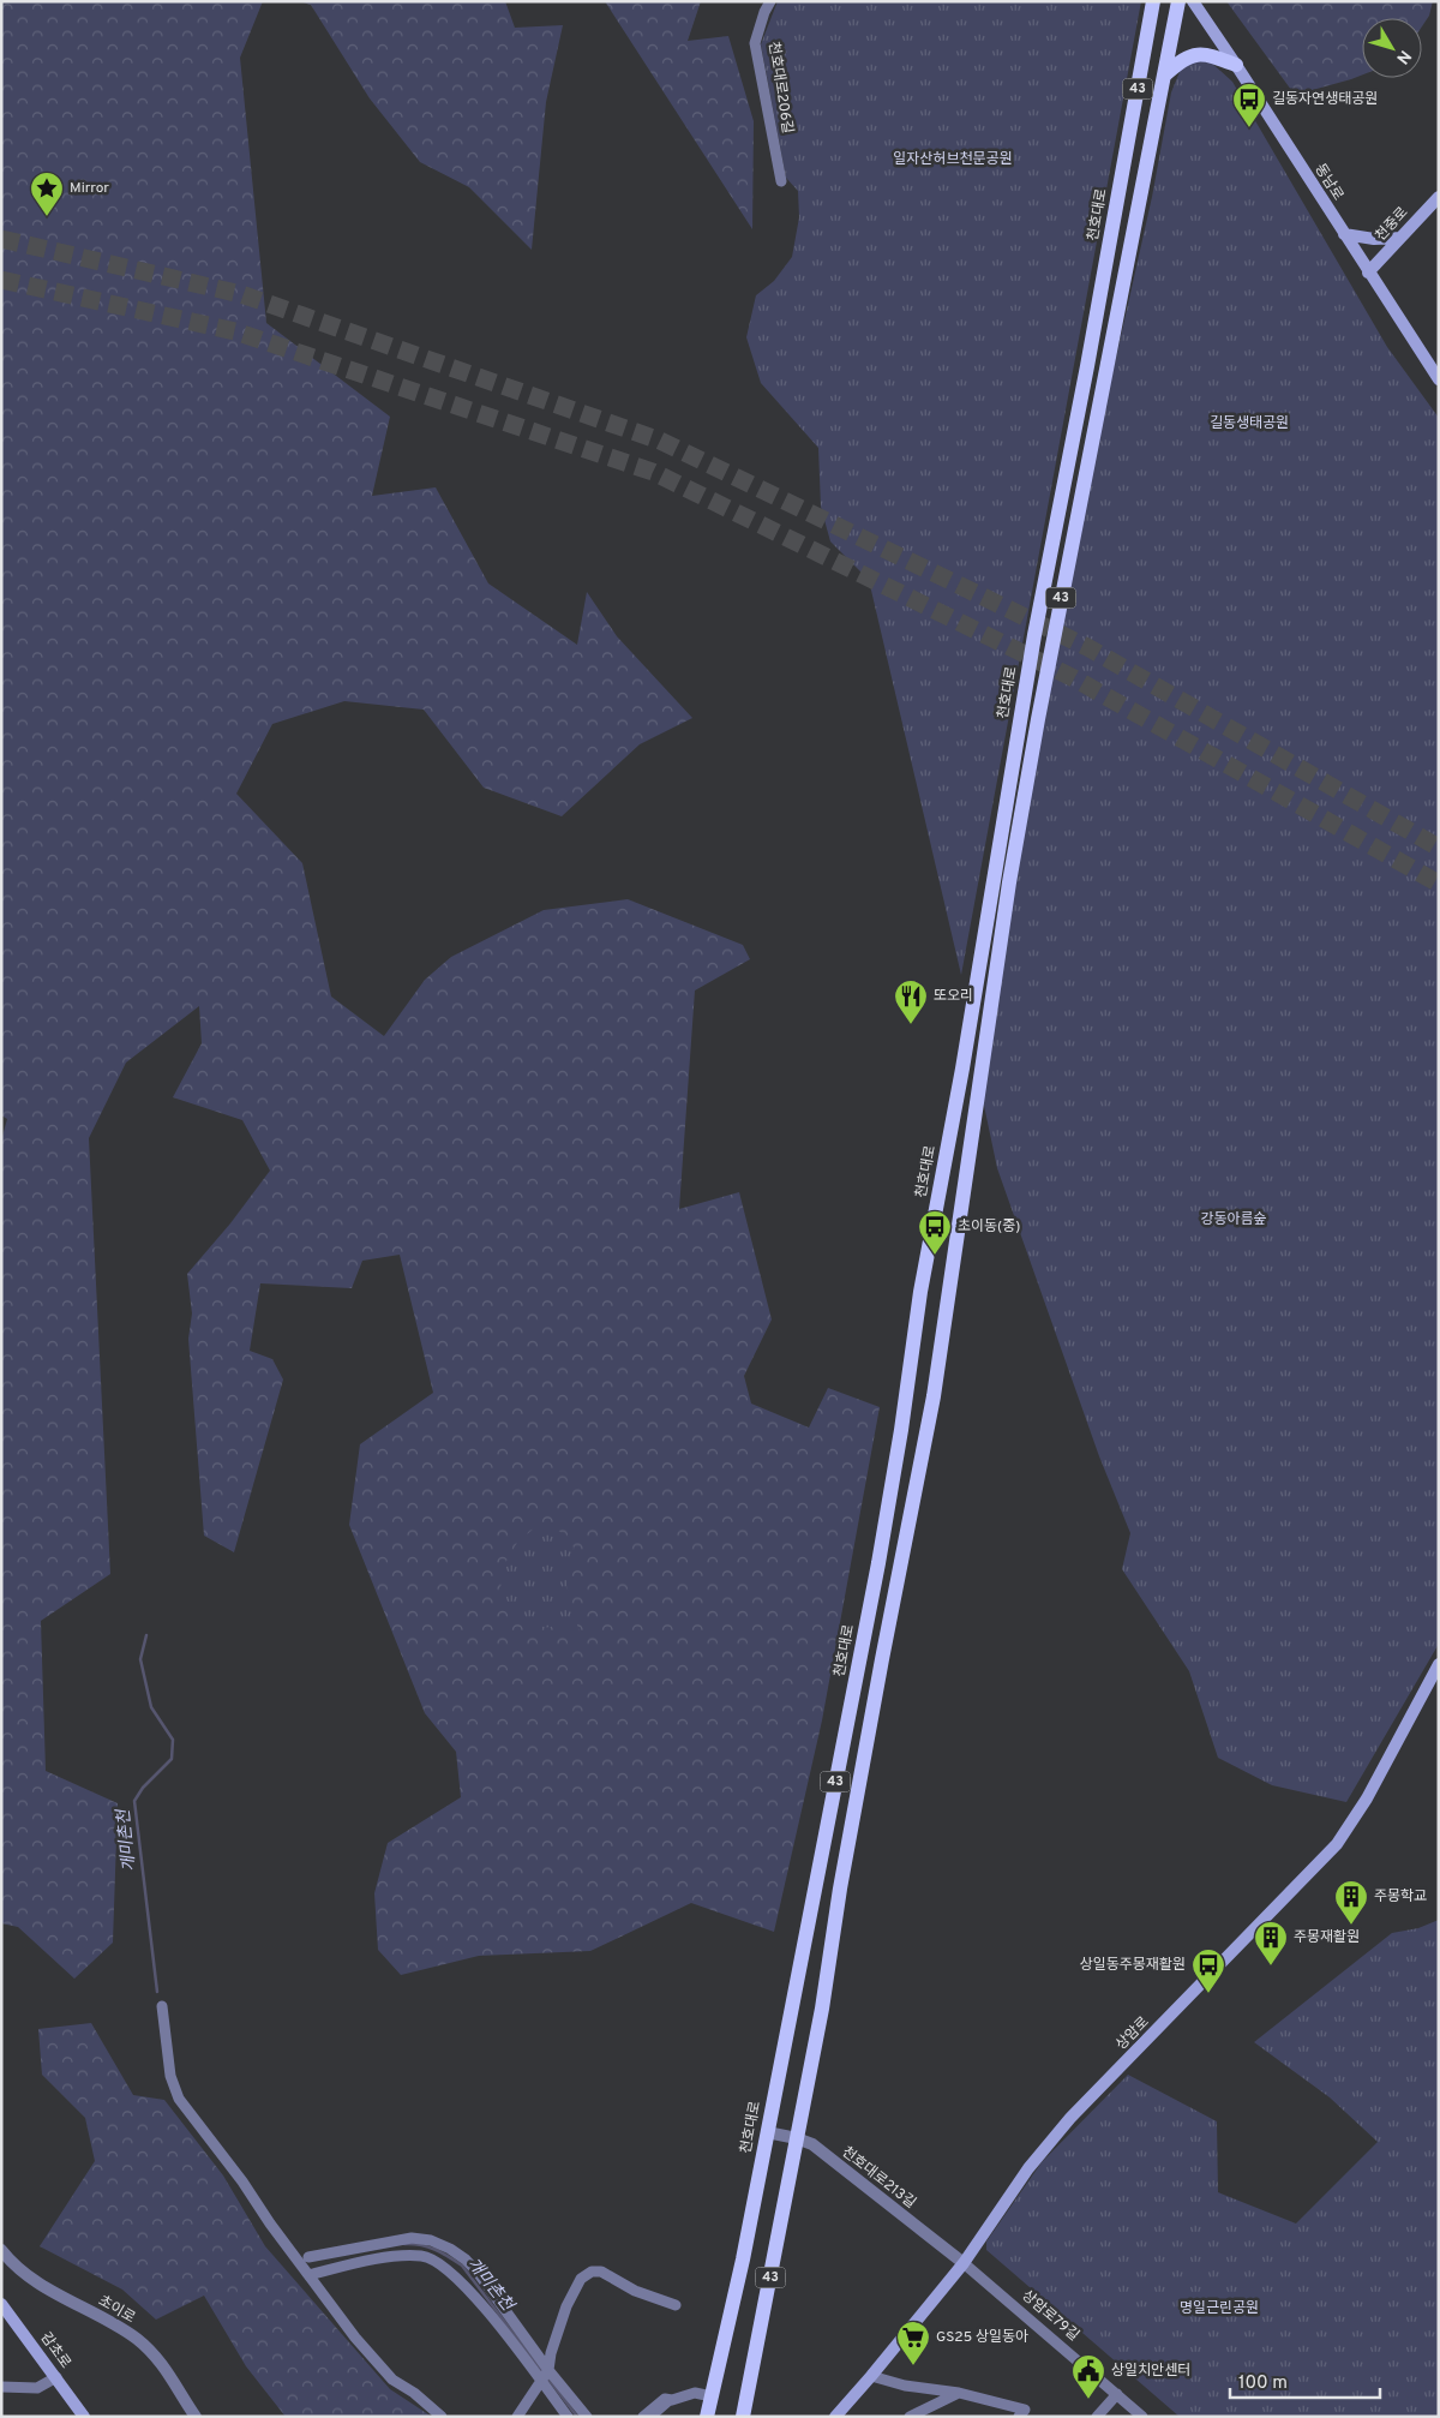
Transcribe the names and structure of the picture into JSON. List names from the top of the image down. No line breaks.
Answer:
{"streets":{"main road":["43","동남로","천호대로","천중로","상암로","감초로"],"street":["천호대로206길","천호대로213길","초이로","상암로79길"]},"crossings":[["43","천호대로213길"],["동남로","천중로"],["천호대로","천호대로213길"],["상암로","천호대로213길"],["상암로","상암로79길"],["천호대로213길","상암로79길"]],"water":["개미촌천"],"parks":["일자산허브천문공원","길동생태공원","강동아름숲","명일근린공원"],"places":{"bus stop":["길동자연생태공원","초이동(중)","상일동주몽재활원"],"place":["Mirror"],"restaurant":["또오리"],"building":["주몽학교","주몽재활원"],"supermarket":["GS25 상일동아"],"public building":["상일치안센터"]},"scale_bar":"100 m","north":"bottom right"}
